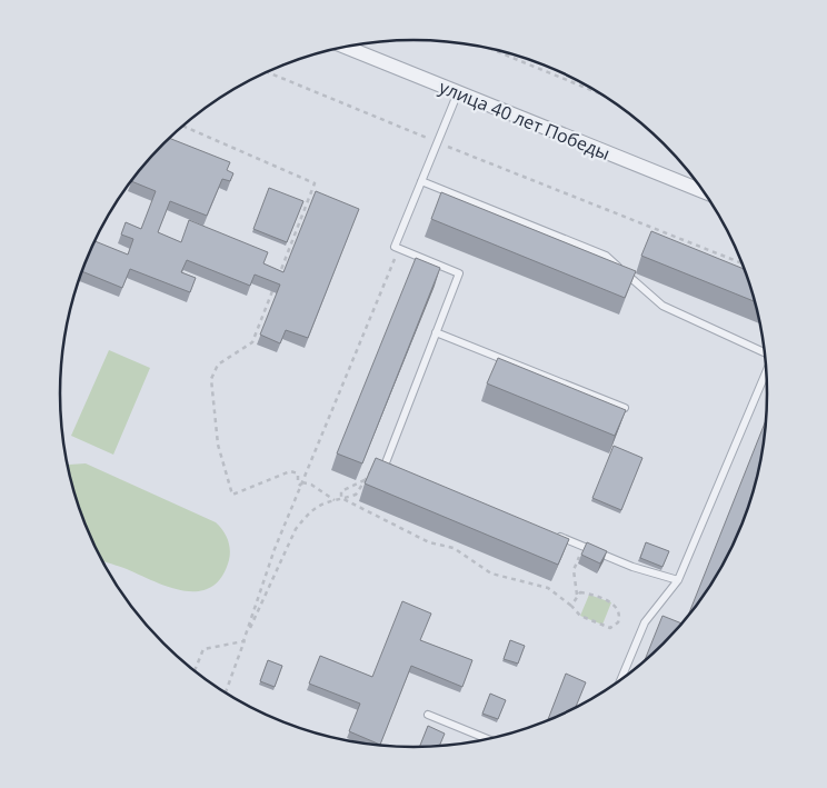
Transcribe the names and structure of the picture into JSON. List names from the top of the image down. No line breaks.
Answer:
{"streets":{"street":["улица 40 лет Победы"]}}
